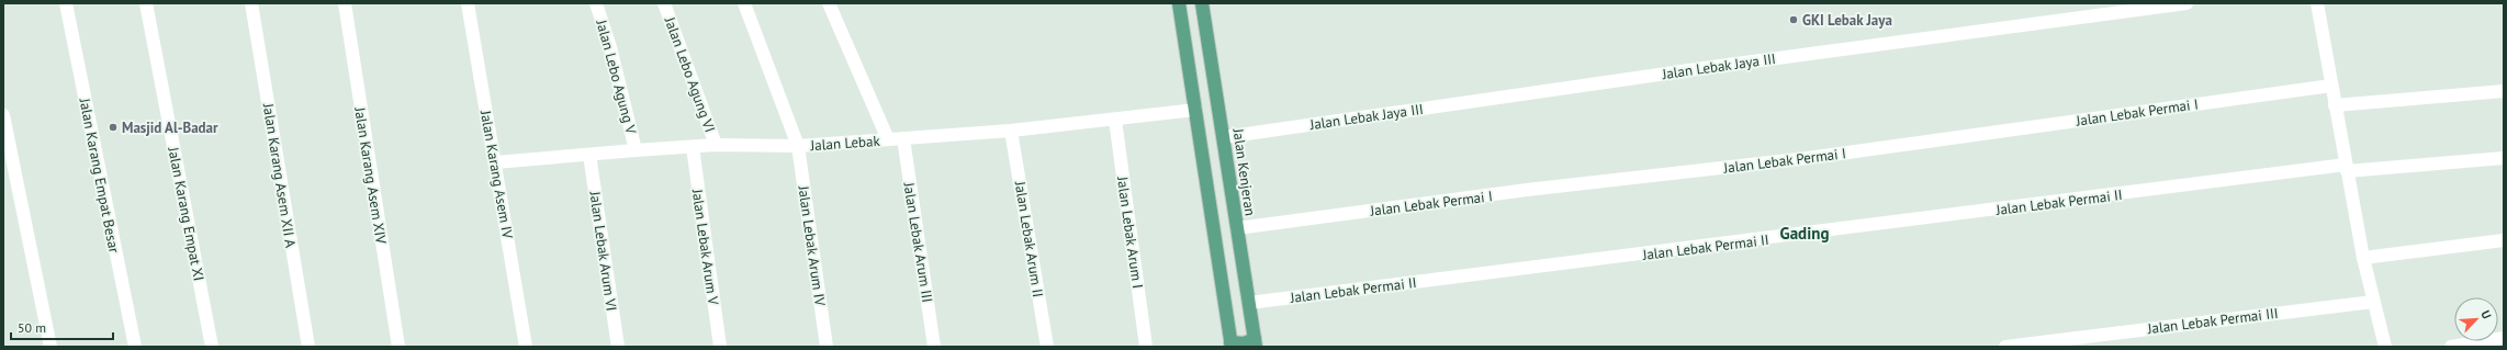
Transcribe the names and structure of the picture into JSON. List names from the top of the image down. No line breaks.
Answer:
{"streets":{"main road":["Jalan Kenjeran"],"street":["Jalan Lebak Jaya III","Jalan Lebo Agung VI","Jalan Lebo Agung V","Jalan Lebak Permai I","Jalan Lebak","Jalan Karang Asem IV","Jalan Karang Empat Besar","Jalan Karang Asem XII A","Jalan Karang Asem XIV","Jalan Lebak Permai II","Jalan Karang Empat XI","Jalan Lebak Arum I","Jalan Lebak Arum II","Jalan Lebak Arum III","Jalan Lebak Arum IV","Jalan Lebak Arum V","Jalan Lebak Arum VI","Jalan Lebak Permai III"]},"crossings":[["Jalan Lebak Jaya III","Jalan Kenjeran"],["Jalan Lebo Agung VI","Jalan Lebak"],["Jalan Lebo Agung V","Jalan Lebak"],["Jalan Lebak Permai I","Jalan Kenjeran"],["Jalan Lebak","Jalan Karang Asem IV"],["Jalan Lebak","Jalan Lebak Arum I"],["Jalan Lebak","Jalan Lebak Arum II"],["Jalan Lebak","Jalan Lebak Arum III"],["Jalan Lebak","Jalan Lebak Arum IV"],["Jalan Lebak","Jalan Lebak Arum V"],["Jalan Lebak","Jalan Lebak Arum VI"],["Jalan Kenjeran","Jalan Lebak Permai II"]],"districts":["Gading"],"places":["GKI Lebak Jaya","Masjid Al-Badar"],"scale_bar":"50 m","north":"top right"}
